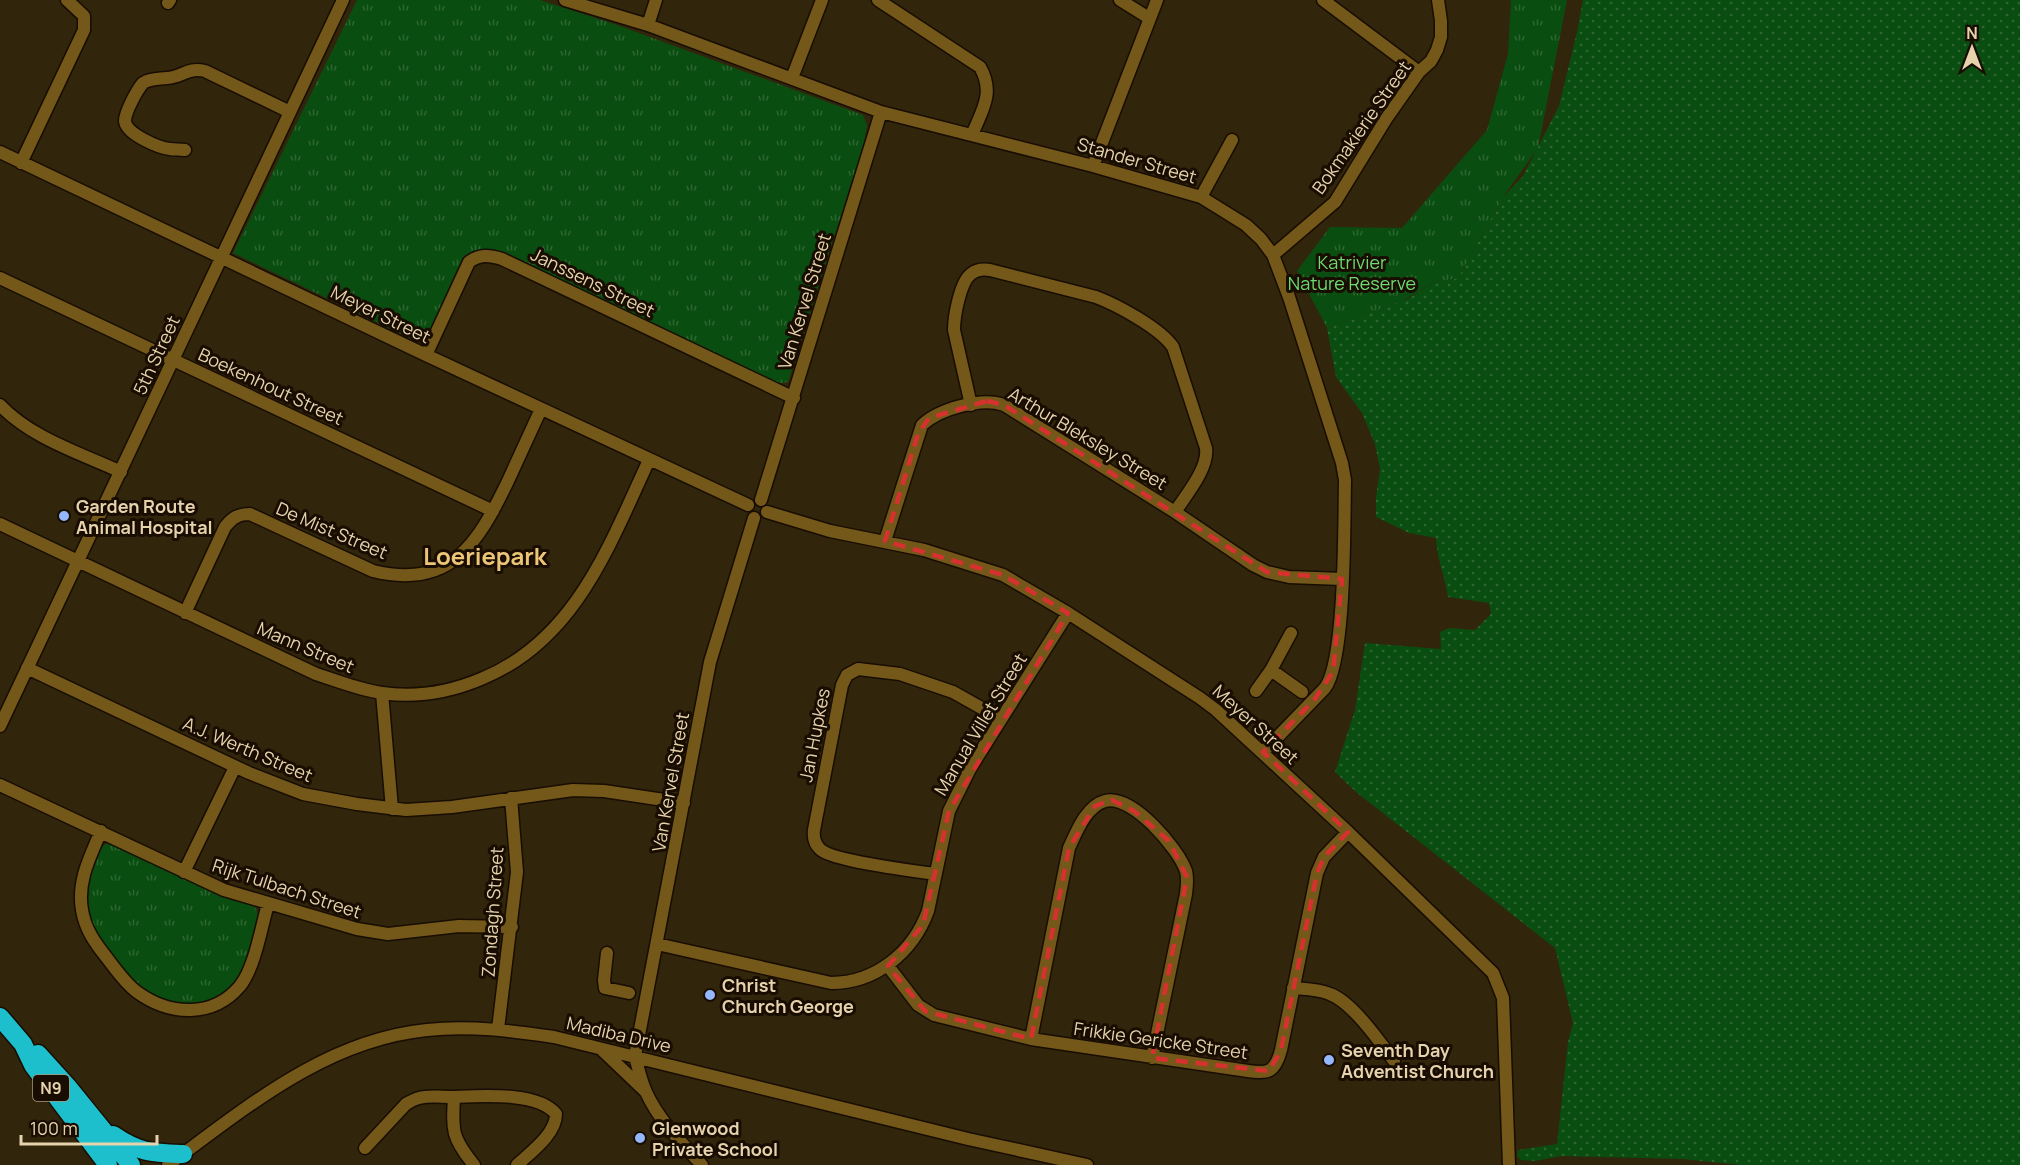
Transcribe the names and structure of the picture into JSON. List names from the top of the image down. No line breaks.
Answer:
{"streets":{"highway":["N9"],"street":["Bokmakierie Street","Stander Street","Janssens Street","Van Kervel Street","Meyer Street","5th Street","Boekenhout Street","Arthur Bleksley Street","De Mist Street","Mann Street","Manual Villet Street","Jan Hupkes","A.J. Werth Street","Rijk Tulbach Street","Zondagh Street","Madiba Drive","Frikkie Gericke Street"]},"crossings":[["Bokmakierie Street","Stander Street"],["Stander Street","Van Kervel Street"],["Stander Street","Meyer Street"],["Stander Street","Arthur Bleksley Street"],["Janssens Street","Van Kervel Street"],["Janssens Street","Meyer Street"],["Van Kervel Street","Meyer Street"],["Van Kervel Street","Manual Villet Street"],["Van Kervel Street","A.J. Werth Street"],["Van Kervel Street","Madiba Drive"],["Meyer Street","5th Street"],["Meyer Street","Arthur Bleksley Street"],["Meyer Street","De Mist Street"],["Meyer Street","Mann Street"],["Meyer Street","Manual Villet Street"],["Meyer Street","Frikkie Gericke Street"],["5th Street","Boekenhout Street"],["5th Street","Mann Street"],["5th Street","A.J. Werth Street"],["Boekenhout Street","De Mist Street"],["De Mist Street","Mann Street"],["Manual Villet Street","Jan Hupkes"],["Manual Villet Street","Frikkie Gericke Street"],["A.J. Werth Street","Zondagh Street"],["Rijk Tulbach Street","Zondagh Street"],["Zondagh Street","Madiba Drive"]],"districts":["Loeriepark"],"parks":["Katrivier Nature Reserve"],"places":["Garden Route Animal Hospital","Christ Church George","Seventh Day Adventist Church","Glenwood Private School"],"scale_bar":"100 m","north":"top"}
